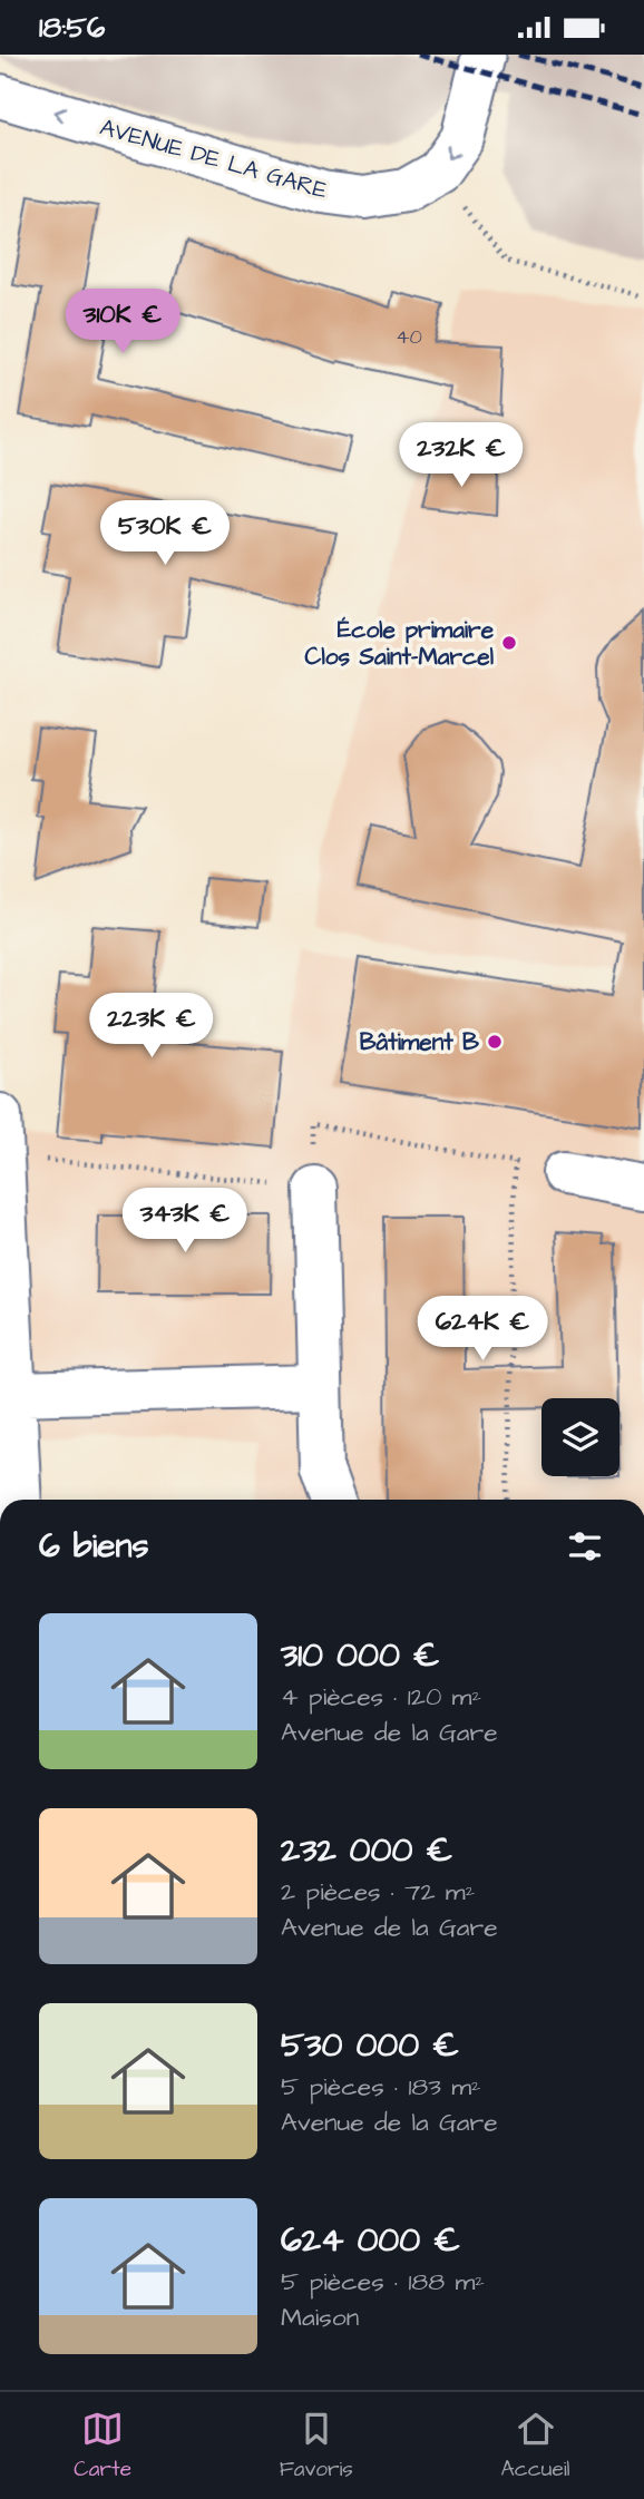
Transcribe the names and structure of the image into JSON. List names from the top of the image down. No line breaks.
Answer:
{"streets":{"street":["AVENUE DE LA GARE"]},"one_way":["AVENUE DE LA GARE"],"places":["École primaire Clos Saint-Marcel","Bâtiment B"],"house_numbers":["40"],"page":{"status":"18:56","price":["310K €","232K €","530K €","223K €","343K €","624K €"],"heading":"6 biens","list":[{"name":"310 000 €","note":"4 pièces · 120 m² · Avenue de la Gare"},{"name":"232 000 €","note":"2 pièces · 72 m² · Avenue de la Gare"},{"name":"530 000 €","note":"5 pièces · 183 m² · Avenue de la Gare"},{"name":"624 000 €","note":"5 pièces · 188 m² · Maison"}],"tabs":["Carte","Favoris","Accueil"]}}
